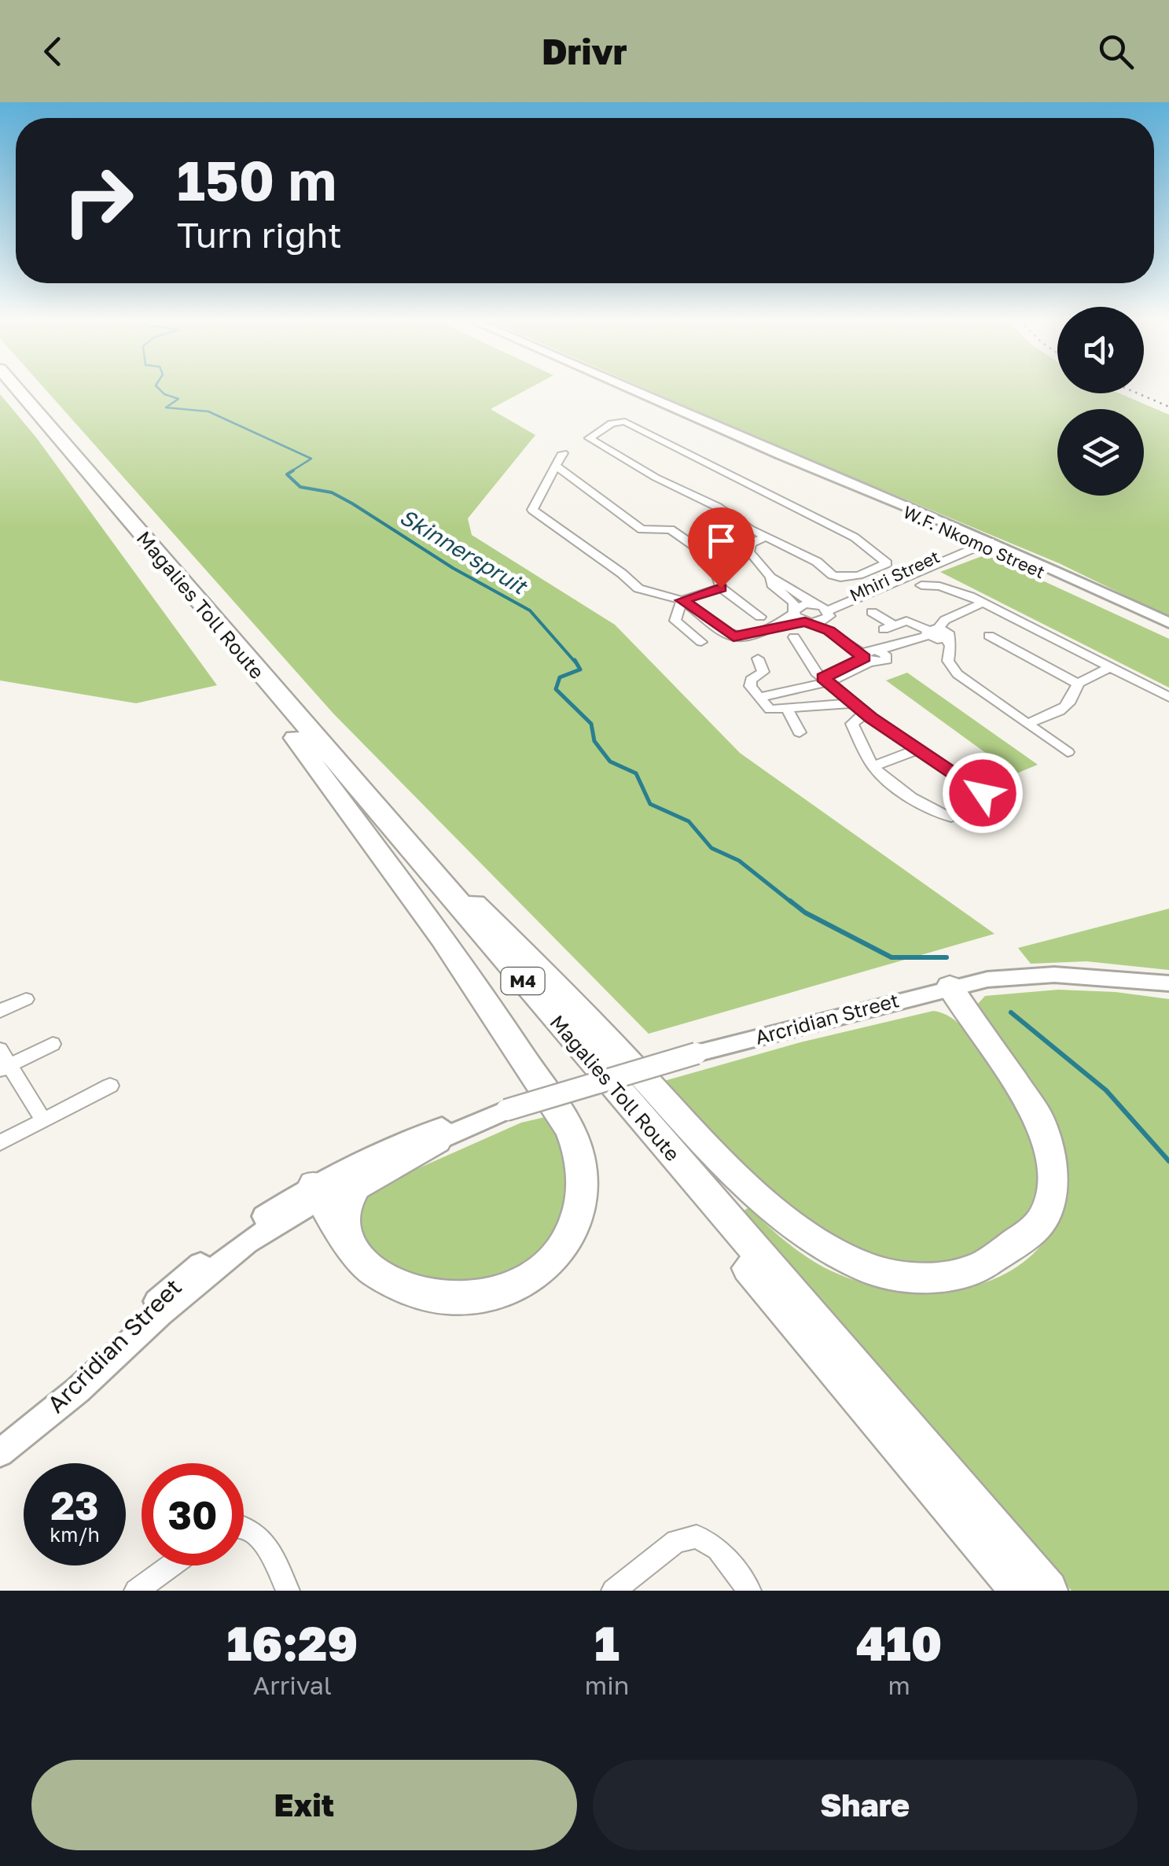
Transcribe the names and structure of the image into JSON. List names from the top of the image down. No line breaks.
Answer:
{"streets":{"highway":["Magalies Toll Route","M4"],"main road":["W.F. Nkomo Street","Arcridian Street"],"street":["Mhiri Street"]},"crossings":[["W.F. Nkomo Street","Mhiri Street"]],"water":["Skinnerspruit"],"page":{"header":"Drivr","turn":["150 m","Turn right"],"speed":"23 km/h","limit":"30","eta":["16:29","Arrival","1","min","410","m"],"buttons":["Exit","Share"]}}
